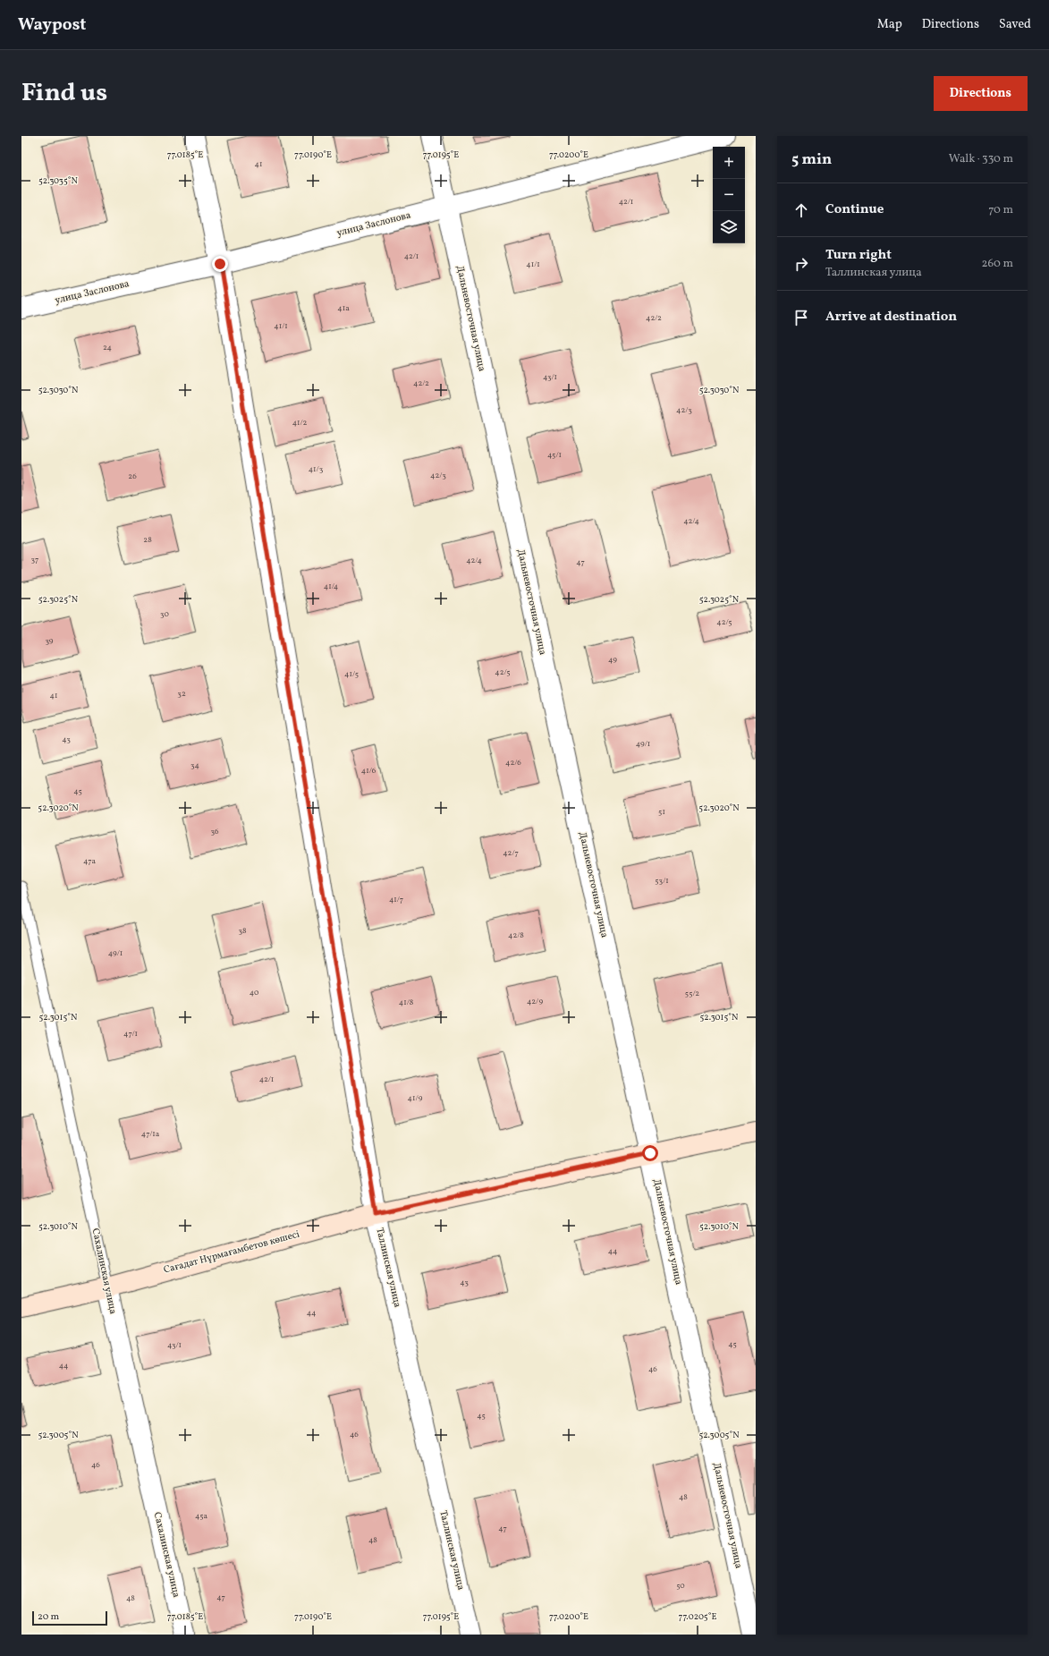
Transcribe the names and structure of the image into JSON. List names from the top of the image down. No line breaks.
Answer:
{"streets":{"main road":["Сағадат Нұрмағамбетов көшесі"],"street":["улица Заслонова","Дальневосточная улица","Таллинская улица","Сахалинская улица"]},"crossings":[["улица Заслонова","Дальневосточная улица"],["улица Заслонова","Таллинская улица"],["Дальневосточная улица","Сағадат Нұрмағамбетов көшесі"],["Сағадат Нұрмағамбетов көшесі","Таллинская улица"],["Сағадат Нұрмағамбетов көшесі","Сахалинская улица"]],"house_numbers":["41","42/1","42/1","41/1","41а","42/2","41/1","24","43/1","42/2","42/3","41/2","45/1","41/3","42/3","26","42/4","28","37","42/4","47","41/4","30","42/5","39","49","42/5","41/5","32","41","43","49/1","42/6","34","41/6","45","51","36","42/7","47а","53/1","41/7","38","42/8","49/1","40","55/2","42/9","41/8","47/1","42/1","41/9","47/1а","44","43","44","45","43/1","44","46","45","46","46","48","45а","47","48","50","47","48"],"scale_bar":"20 m","page":{"header":"Waypost","nav":["Map","Directions","Saved"],"title":"Find us","buttons":"Directions","heading":["5 min","Walk · 330 m"],"map_buttons":["+","−"],"list":[["Continue","70 m"],["Turn right","Таллинская улица","260 m"],"Arrive at destination"],"scale":"20 m"},"coordinates":["77.0185°E","77.0190°E","77.0195°E","77.0200°E","52.3035°N","52.3030°N","52.3025°N","52.3020°N","52.3015°N","52.3010°N","52.3005°N","77.0205°E"]}
